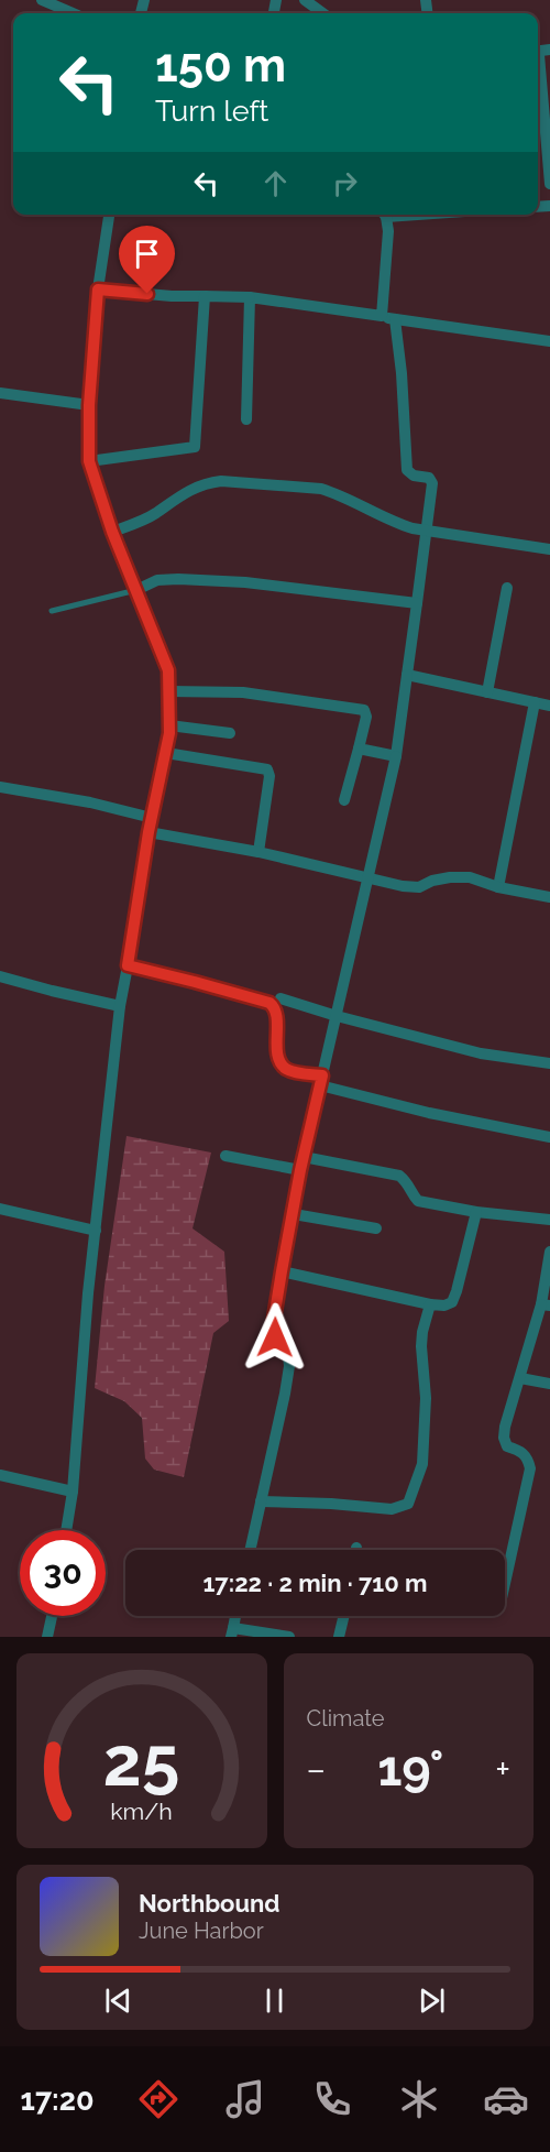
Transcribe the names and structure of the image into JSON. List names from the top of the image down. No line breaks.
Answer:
{"page":{"turn":["150 m","Turn left"],"limit":"30","trip":"17:22 · 2 min · 710 m","tile":"Climate","heat":["−","19°","+"],"song":["Northbound","June Harbor"],"tabs":"17:20","gauge":["25","km/h"]}}
